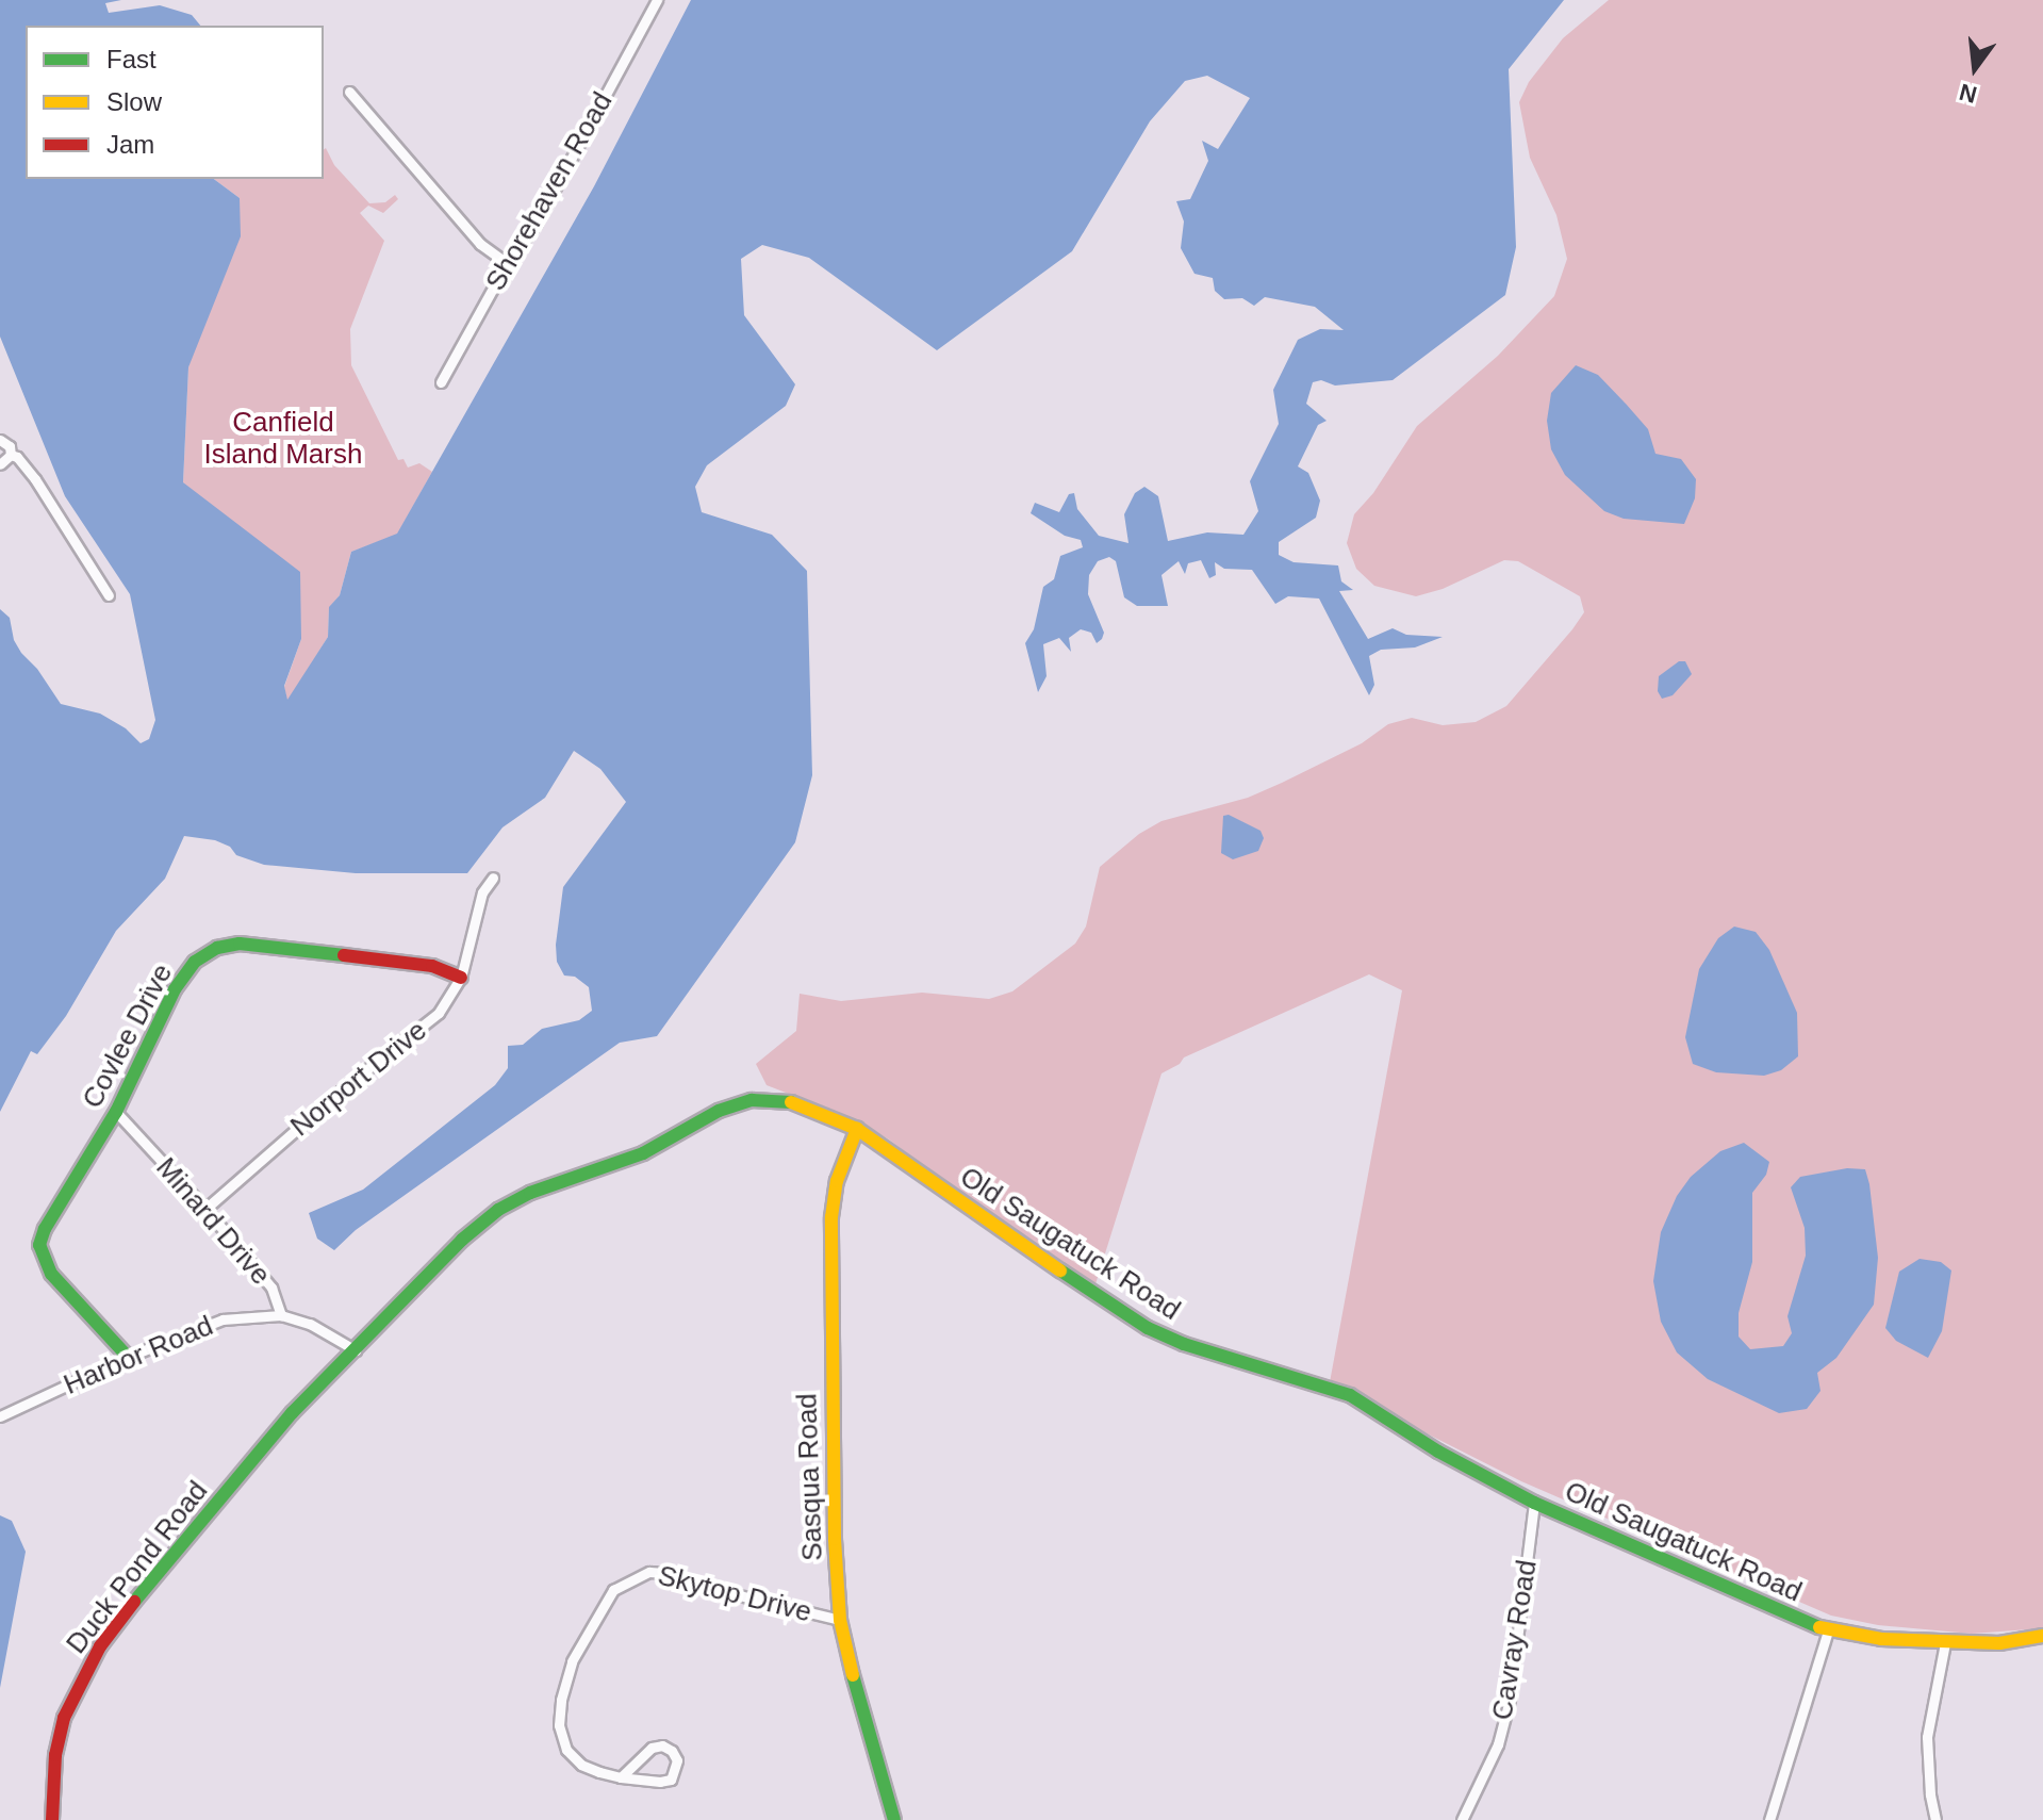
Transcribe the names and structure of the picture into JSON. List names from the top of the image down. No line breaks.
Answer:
{"streets":{"street":["Shorehaven Road","Covlee Drive","Norport Drive","Minard Drive","Old Saugatuck Road","Harbor Road","Sasqua Road","Duck Pond Road","Skytop Drive","Cavray Road"]},"crossings":[["Covlee Drive","Norport Drive"],["Covlee Drive","Minard Drive"],["Covlee Drive","Harbor Road"],["Norport Drive","Minard Drive"],["Minard Drive","Old Saugatuck Road"],["Minard Drive","Harbor Road"],["Old Saugatuck Road","Sasqua Road"],["Old Saugatuck Road","Duck Pond Road"],["Old Saugatuck Road","Cavray Road"],["Sasqua Road","Skytop Drive"]],"parks":["Canfield Island Marsh"],"legend":["Fast","Slow","Jam"],"north":"bottom"}
